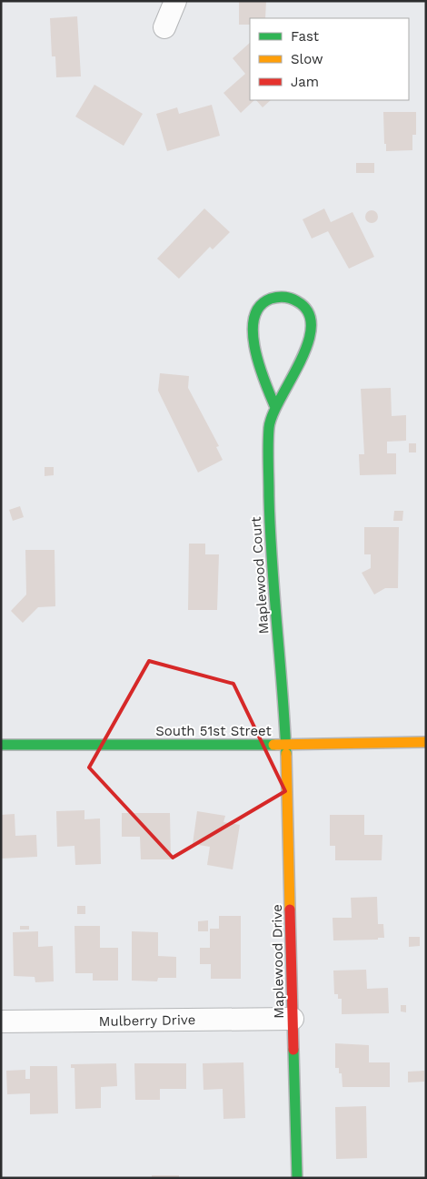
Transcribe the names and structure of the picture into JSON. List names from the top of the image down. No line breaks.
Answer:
{"streets":{"street":["Maplewood Court","South 51st Street","Maplewood Drive","Mulberry Drive"]},"crossings":[["Maplewood Court","South 51st Street"],["Maplewood Court","Maplewood Drive"],["South 51st Street","Maplewood Drive"],["Maplewood Drive","Mulberry Drive"]],"legend":["Fast","Slow","Jam"]}
